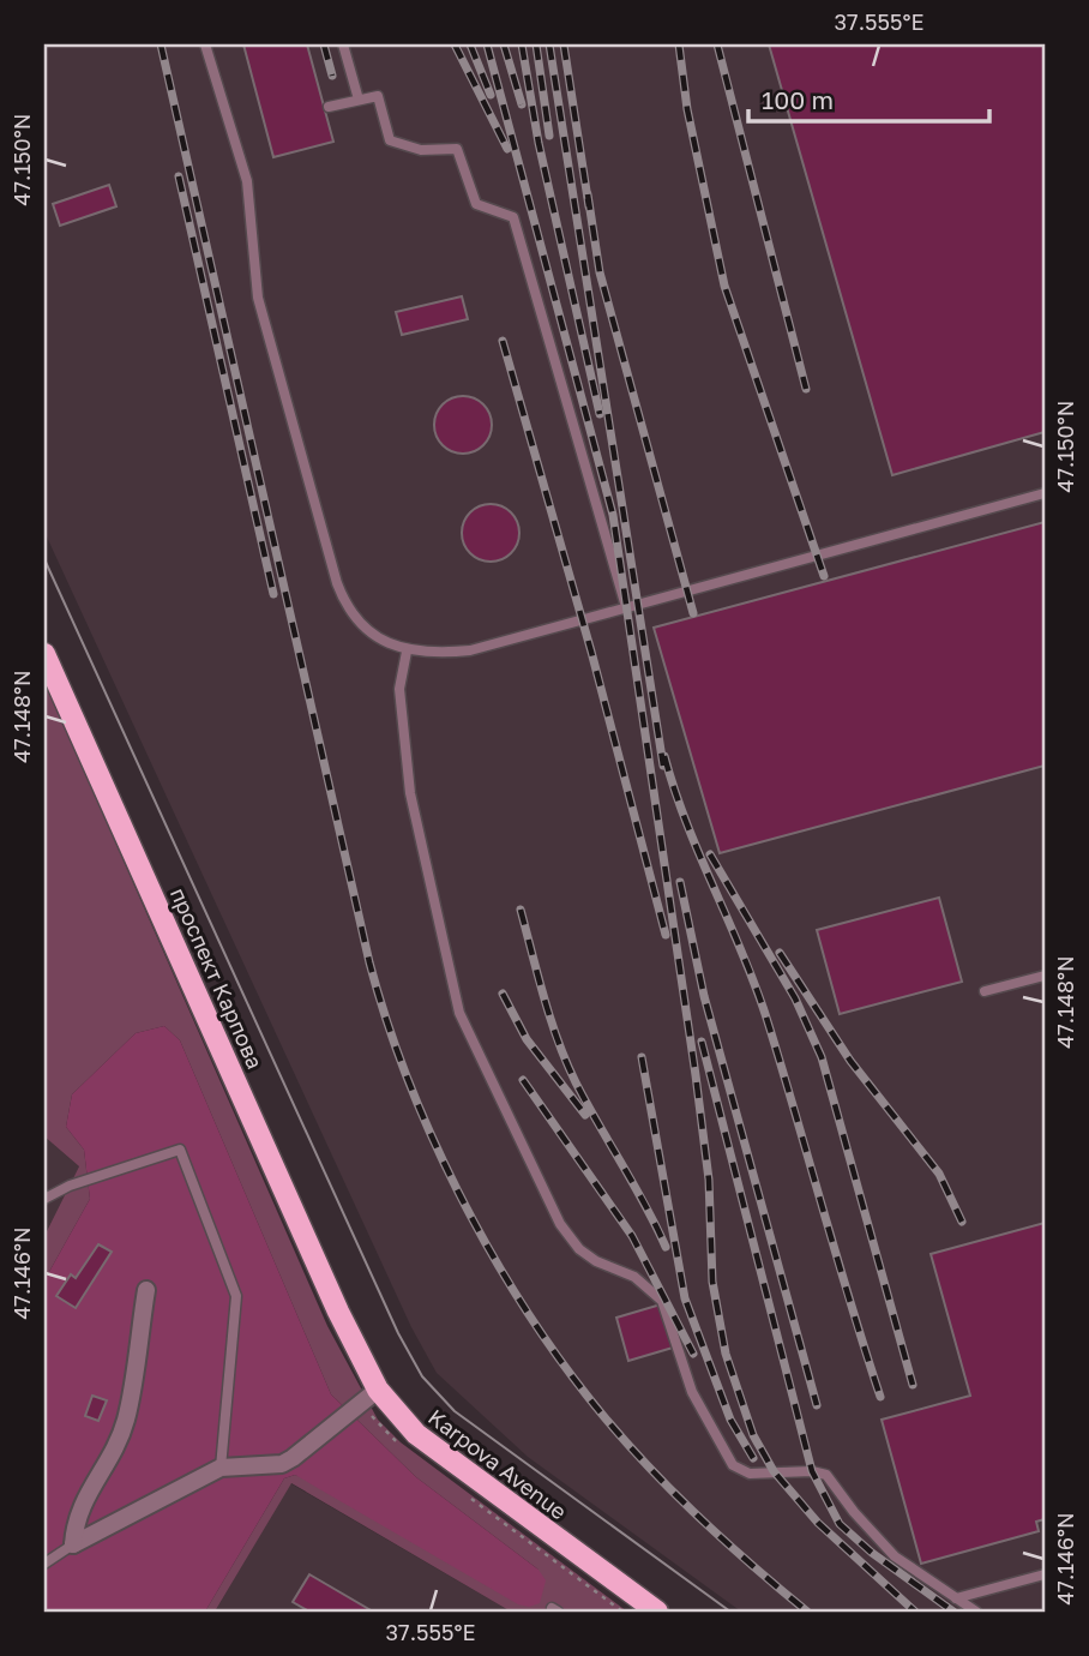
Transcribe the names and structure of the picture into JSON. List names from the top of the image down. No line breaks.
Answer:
{"streets":{"main road":["проспект Карпова","Karpova Avenue"]},"crossings":[["проспект Карпова","Karpova Avenue"]],"scale_bar":"100 m","coordinates":["37.555°E","47.150°N","47.148°N","47.146°N"]}
